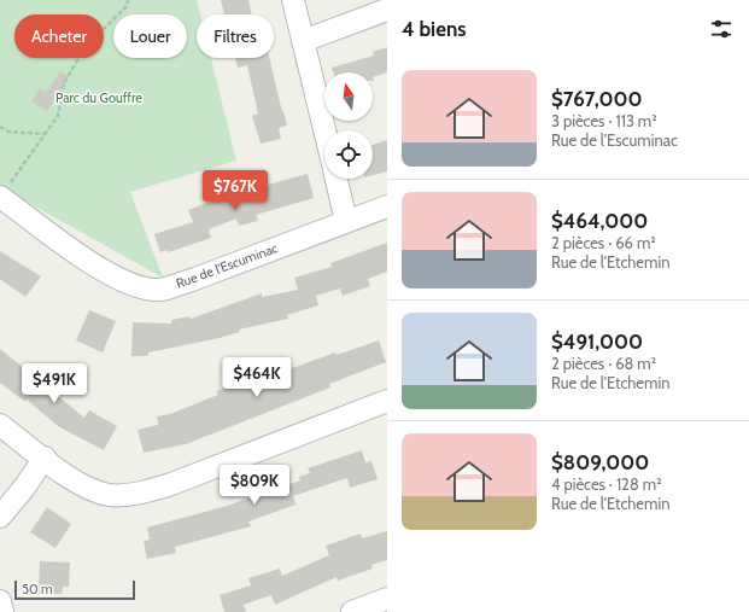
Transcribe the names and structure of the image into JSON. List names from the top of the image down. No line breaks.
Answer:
{"streets":{"street":["Rue de l'Escuminac"]},"parks":["Parc du Gouffre"],"scale_bar":"50 m","north":"top","page":{"heading":"4 biens","chip":["Acheter","Louer","Filtres"],"list":[{"name":"$767,000","note":"3 pièces · 113 m² · Rue de l'Escuminac"},{"name":"$464,000","note":"2 pièces · 66 m² · Rue de l'Etchemin"},{"name":"$491,000","note":"2 pièces · 68 m² · Rue de l'Etchemin"},{"name":"$809,000","note":"4 pièces · 128 m² · Rue de l'Etchemin"}],"price":["$767K","$464K","$491K","$809K"],"scale":"50 m"}}
